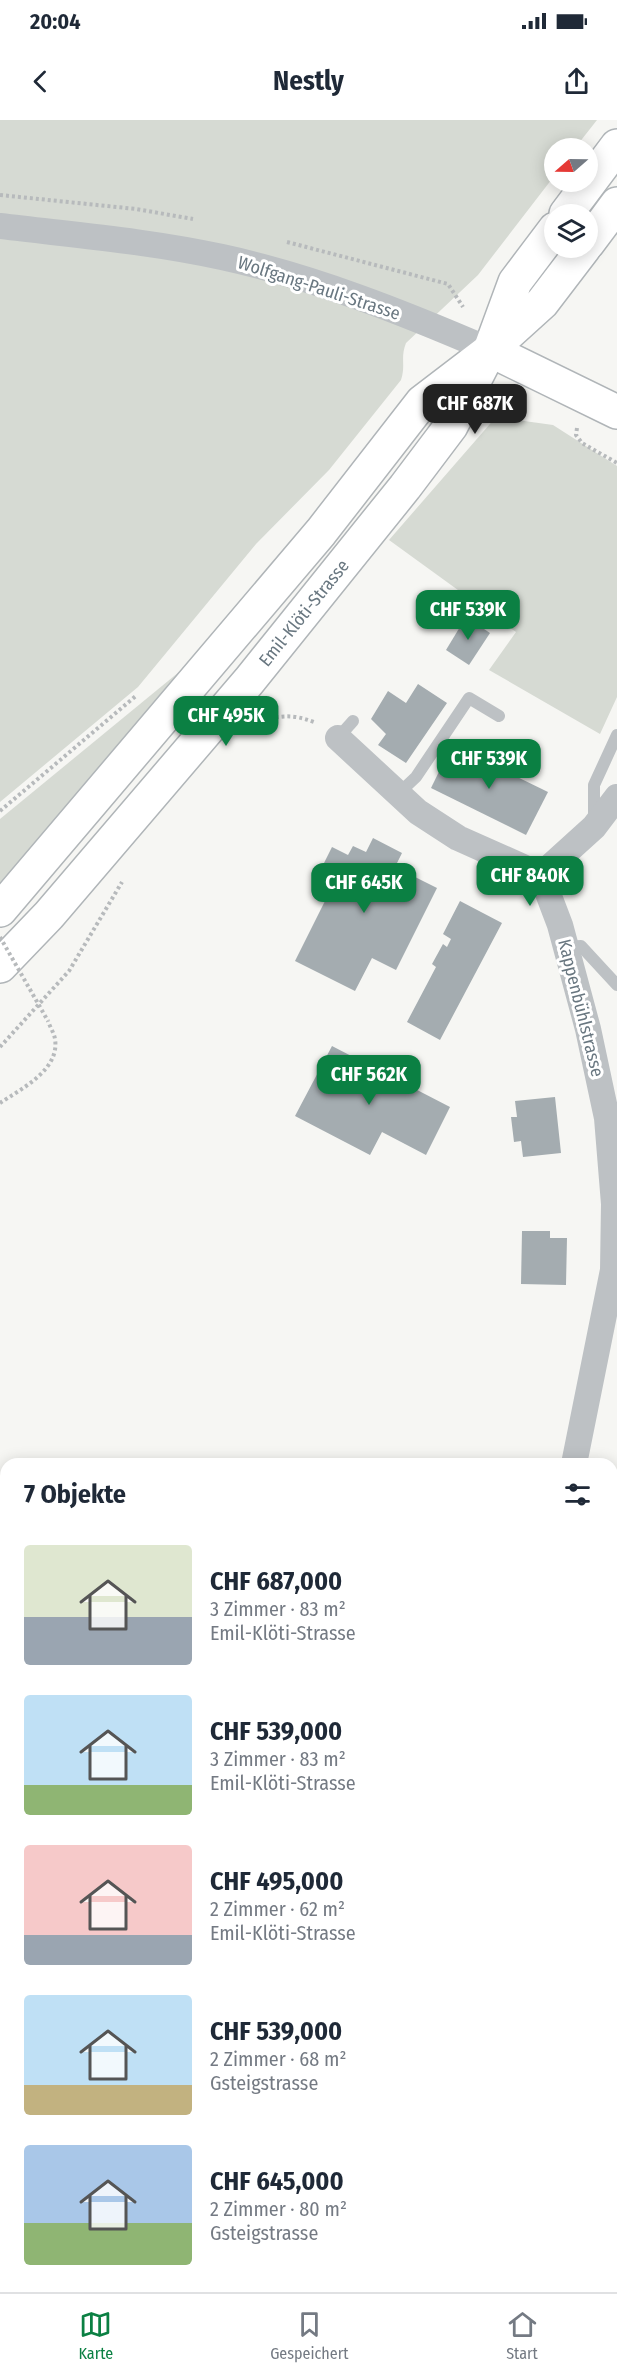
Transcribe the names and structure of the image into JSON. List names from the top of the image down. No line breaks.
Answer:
{"streets":{"street":["Wolfgang-Pauli-Strasse","Emil-Klöti-Strasse","Kappenbühlstrasse"]},"crossings":[["Wolfgang-Pauli-Strasse","Emil-Klöti-Strasse"]],"north":"left","page":{"status":"20:04","header":"Nestly","price":["CHF 687K","CHF 539K","CHF 495K","CHF 539K","CHF 840K","CHF 645K","CHF 562K"],"heading":"7 Objekte","list":[{"name":"CHF 687,000","note":"3 Zimmer · 83 m² · Emil-Klöti-Strasse"},{"name":"CHF 539,000","note":"3 Zimmer · 83 m² · Emil-Klöti-Strasse"},{"name":"CHF 495,000","note":"2 Zimmer · 62 m² · Emil-Klöti-Strasse"},{"name":"CHF 539,000","note":"2 Zimmer · 68 m² · Gsteigstrasse"},{"name":"CHF 645,000","note":"2 Zimmer · 80 m² · Gsteigstrasse"}],"tabs":["Karte","Gespeichert","Start"]}}
